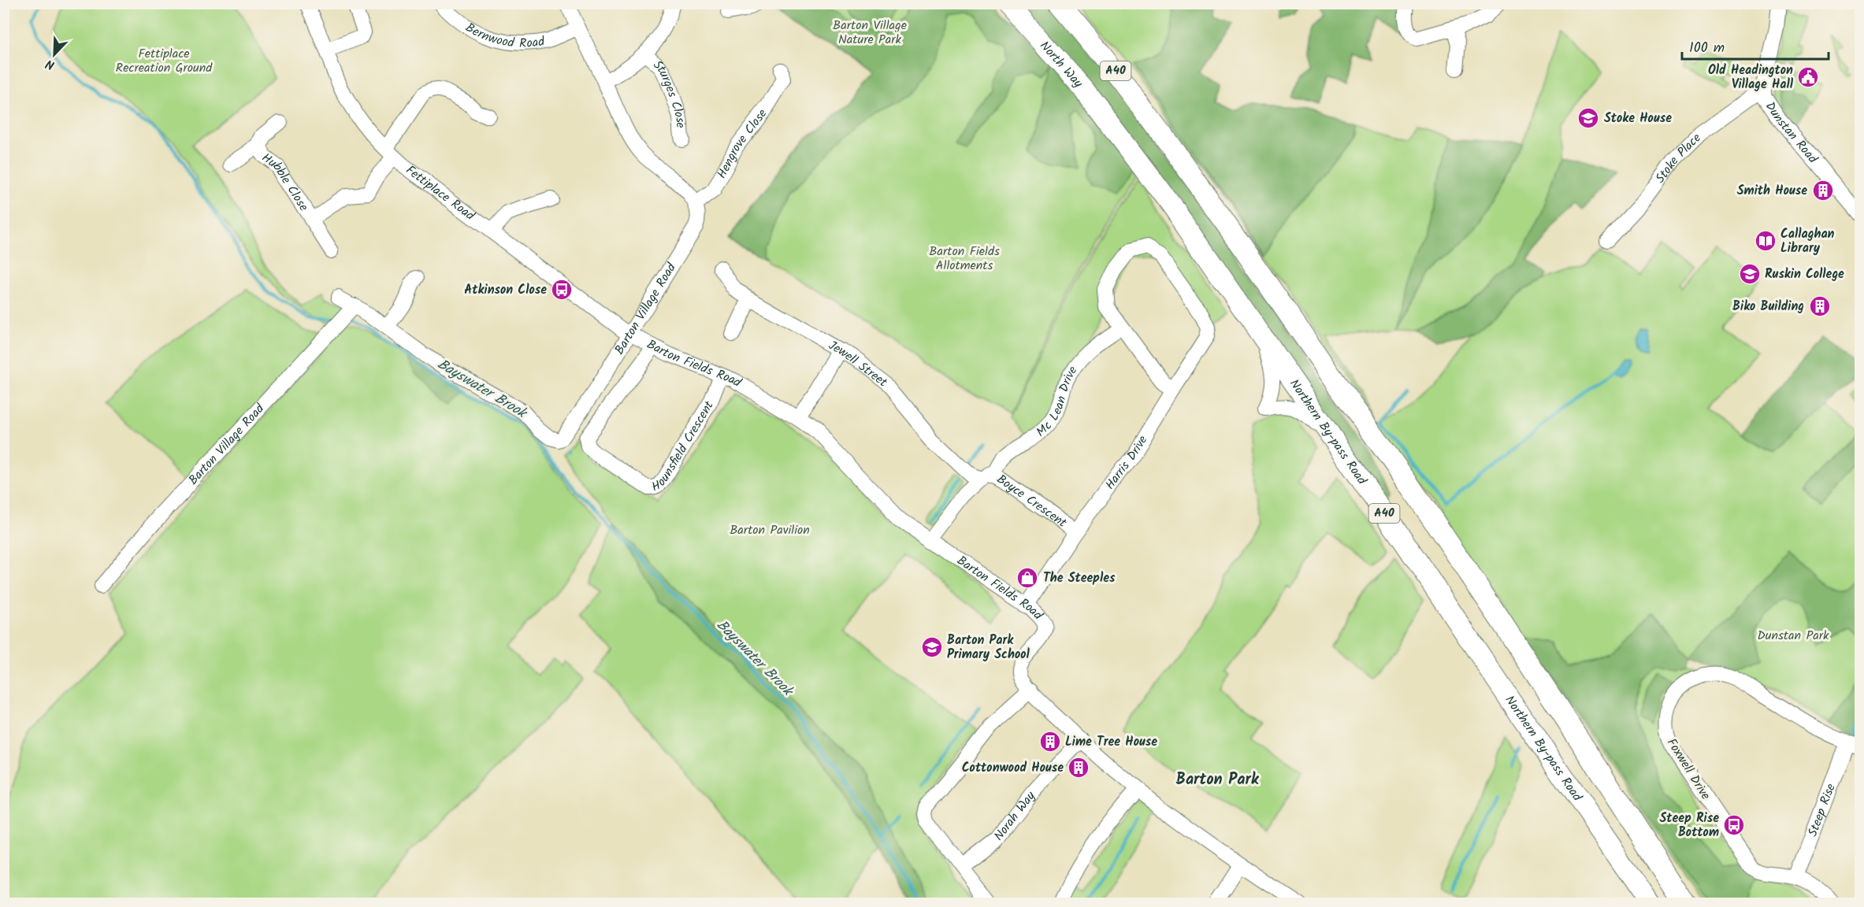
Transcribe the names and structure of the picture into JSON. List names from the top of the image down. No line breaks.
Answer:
{"streets":{"highway":["North Way","A40","Northern By-pass Road"],"street":["Bernwood Road","Sturges Close","Dunstan Road","Hengrove Close","Stoke Place","Hubble Close","Fettiplace Road","Barton Village Road","Barton Fields Road","Jewell Street","Mc Lean Drive","Hounsfield Crescent","Harris Drive","Boyce Crescent","Foxwell Drive","Steep Rise","Norah Way"]},"crossings":[["North Way","Northern By-pass Road"],["Dunstan Road","Stoke Place"],["Hengrove Close","Barton Village Road"],["Hubble Close","Fettiplace Road"],["Fettiplace Road","Barton Village Road"],["Fettiplace Road","Barton Fields Road"],["Barton Village Road","Barton Fields Road"],["Barton Fields Road","Hounsfield Crescent"],["Barton Fields Road","Boyce Crescent"],["Barton Fields Road","Norah Way"],["Jewell Street","Mc Lean Drive"],["Jewell Street","Boyce Crescent"],["Mc Lean Drive","Harris Drive"],["Mc Lean Drive","Boyce Crescent"],["Harris Drive","Boyce Crescent"],["Foxwell Drive","Steep Rise"]],"districts":["Barton Park"],"water":["Bayswater Brook"],"parks":["Barton Village Nature Park","Fettiplace Recreation Ground","Barton Fields Allotments","Barton Pavilion","Dunstan Park"],"places":{"public building":["Old Headington Village Hall"],"school or university":["Stoke House","Ruskin College","Barton Park Primary School"],"building":["Smith House","Biko Building","Lime Tree House","Cottonwood House"],"library":["Callaghan Library"],"bus stop":["Atkinson Close","Steep Rise Bottom"],"shop":["The Steeples"]},"scale_bar":"100 m","north":"bottom left"}
